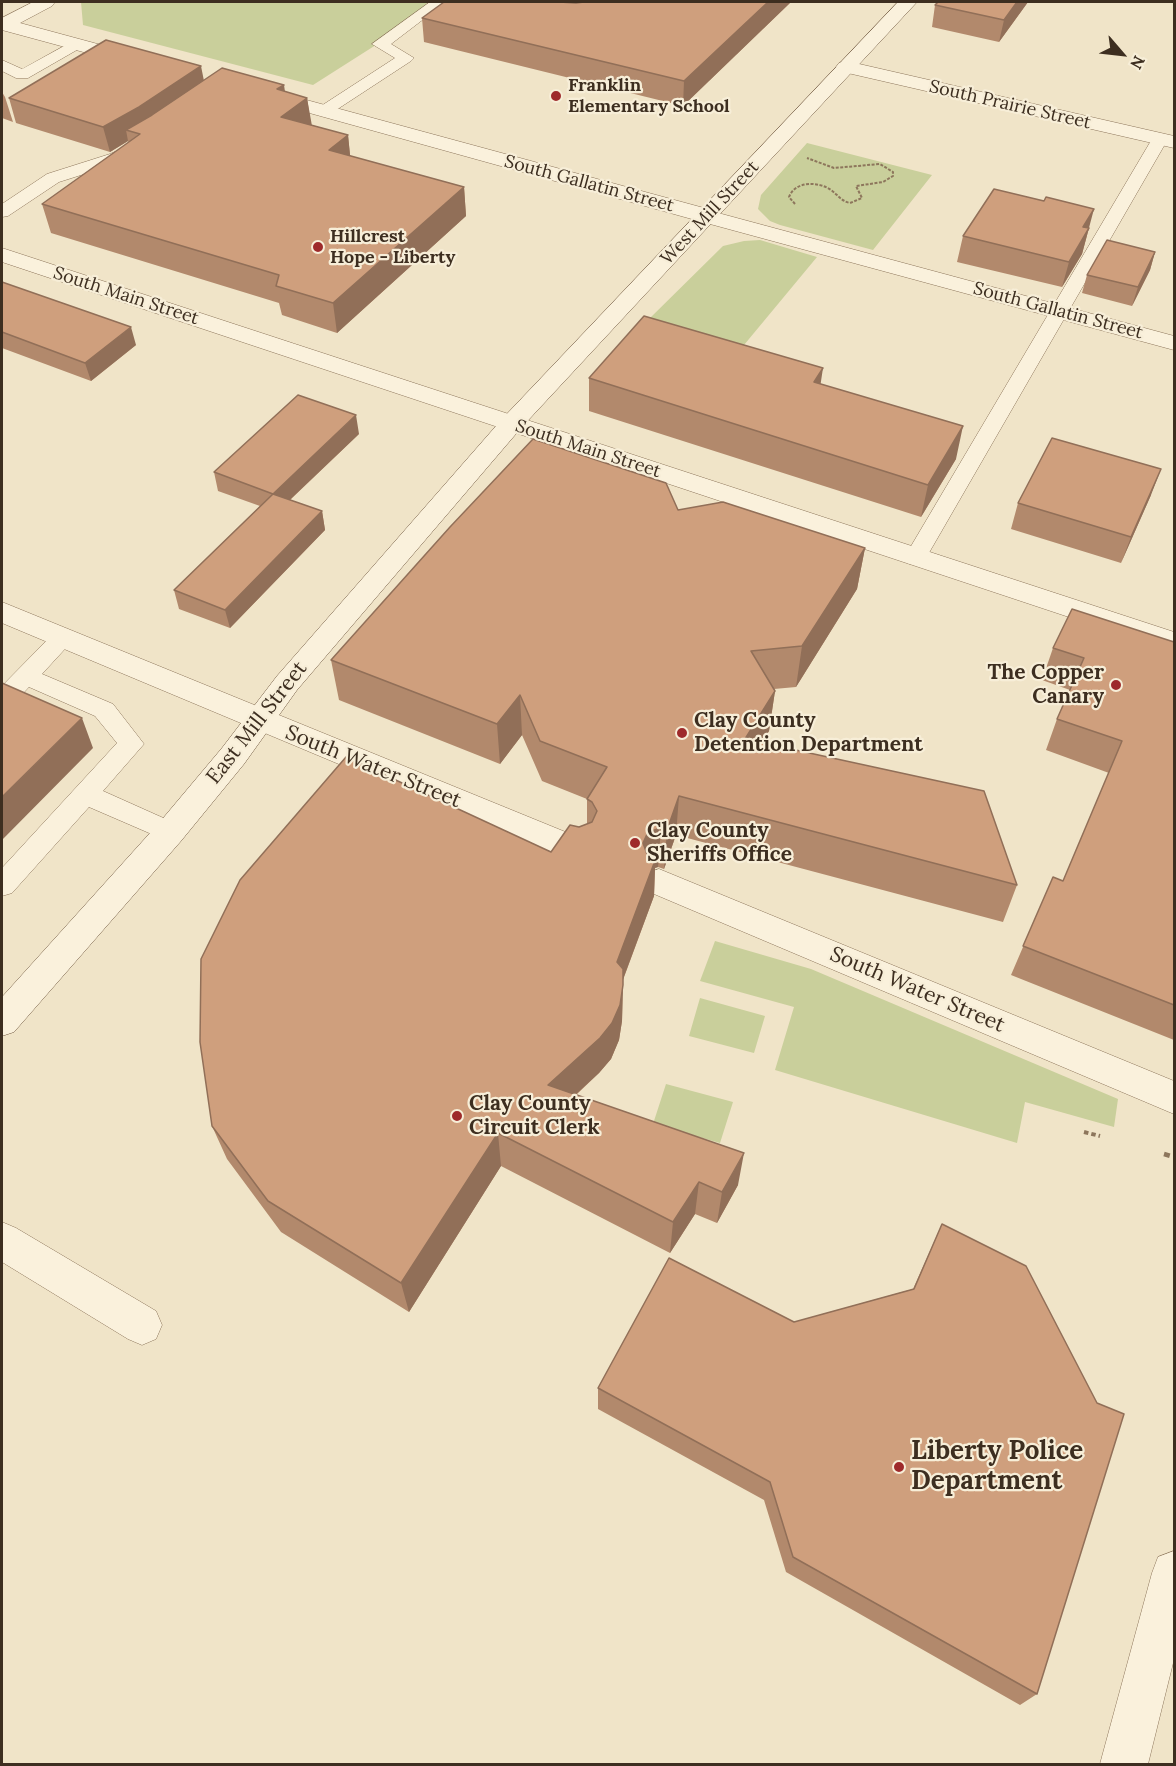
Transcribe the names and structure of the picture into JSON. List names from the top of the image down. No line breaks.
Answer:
{"streets":{"street":["South Prairie Street","South Gallatin Street","West Mill Street","South Main Street","East Mill Street","South Water Street"]},"crossings":[["South Prairie Street","West Mill Street"],["South Gallatin Street","West Mill Street"],["West Mill Street","South Main Street"],["West Mill Street","East Mill Street"],["South Main Street","East Mill Street"],["East Mill Street","South Water Street"]],"places":["Franklin Elementary School","Hillcrest Hope - Liberty","The Copper Canary","Clay County Detention Department","Clay County Sheriffs Office","Clay County Circuit Clerk","Liberty Police Department"],"north":"bottom right"}
